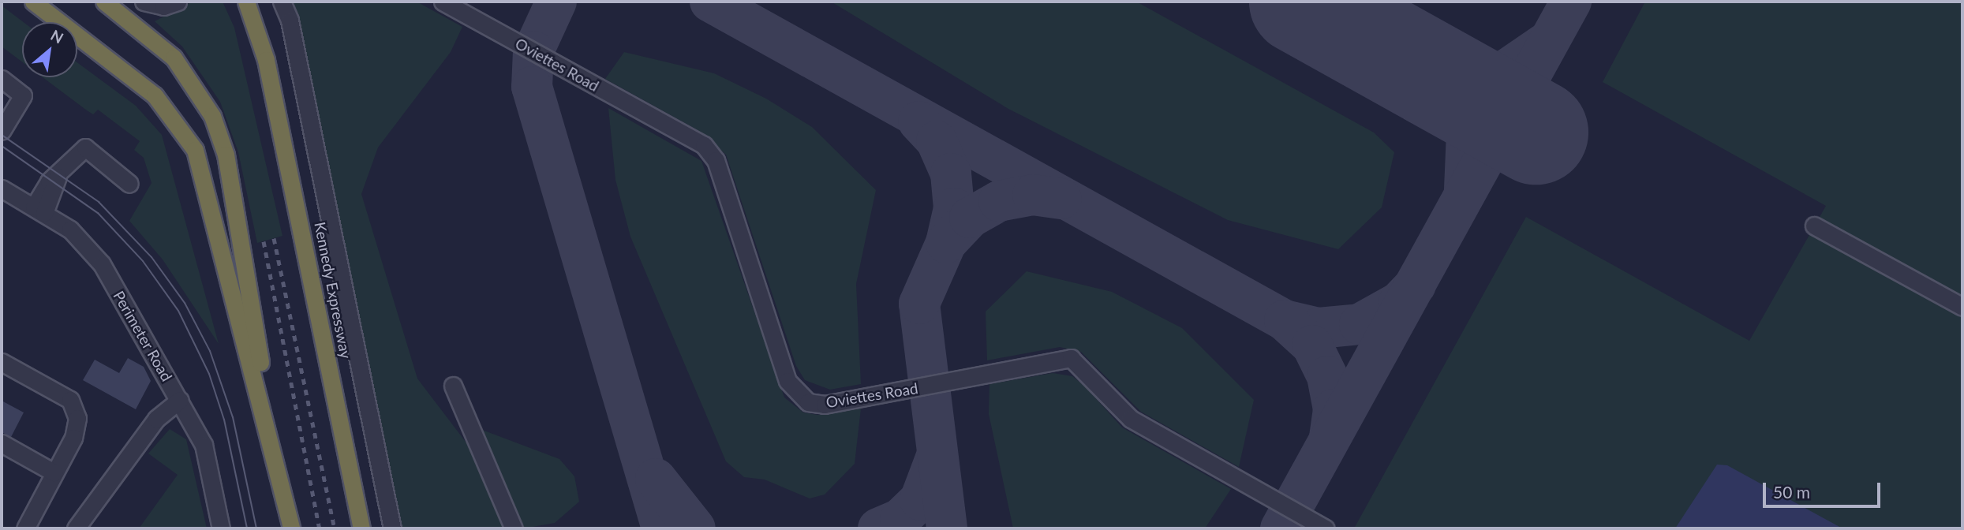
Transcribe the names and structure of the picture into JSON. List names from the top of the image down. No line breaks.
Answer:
{"streets":{"highway":["Kennedy Expressway"],"street":["Oviettes Road","Perimeter Road"]},"scale_bar":"50 m","north":"top right"}
